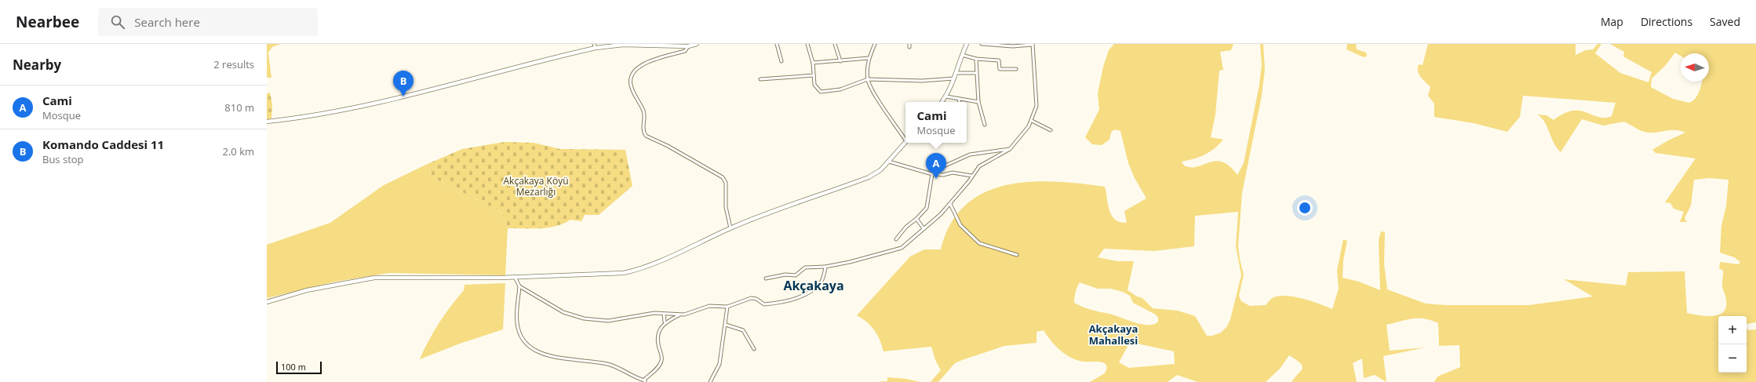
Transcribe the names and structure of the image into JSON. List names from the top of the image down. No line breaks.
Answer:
{"districts":["Akçakaya","Akçakaya Mahallesi"],"parks":["Akçakaya Köyü Mezarlığı"],"scale_bar":"100 m","north":"left","page":{"header":"Nearbee","search":"Search here","nav":["Map","Directions","Saved"],"heading":["Nearby","2 results"],"pins":["B","A"],"list":[{"mark":"A","name":"Cami","note":"Mosque","value":"810 m"},{"mark":"B","name":"Komando Caddesi 11","note":"Bus stop","value":"2.0 km"}],"popup":["Cami","Mosque"],"map_buttons":["+","−"],"scale":"100 m"}}
